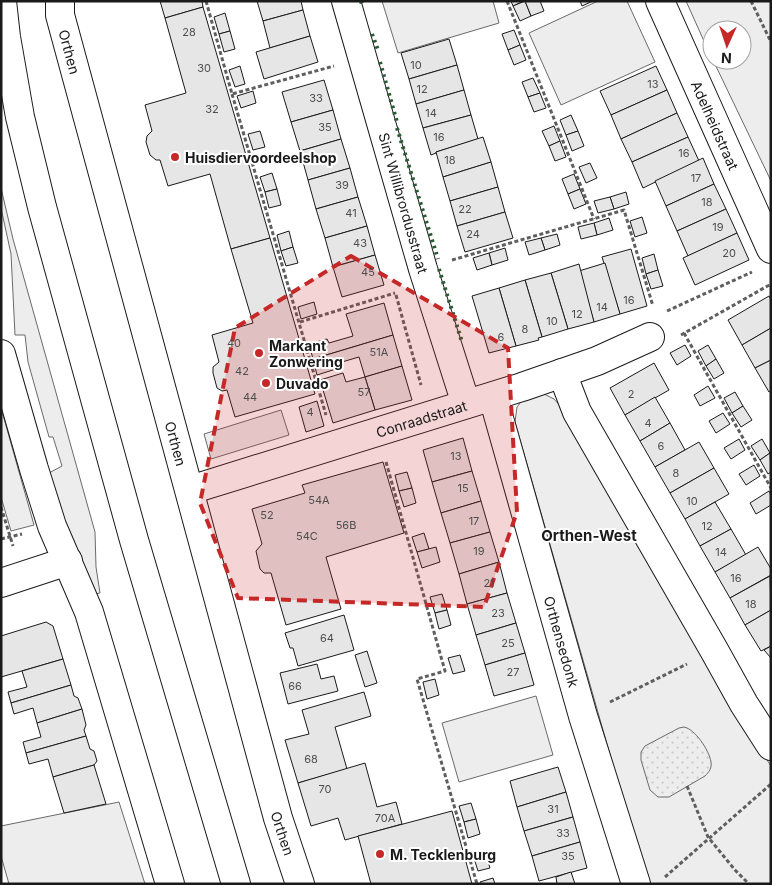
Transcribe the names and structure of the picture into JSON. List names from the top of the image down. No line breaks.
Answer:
{"streets":{"street":["Orthen","Adelheidstraat","Sint Willibrordusstraat","Conraadstraat","Orthensedonk"]},"crossings":[["Orthen","Conraadstraat"],["Sint Willibrordusstraat","Conraadstraat"],["Conraadstraat","Orthensedonk"]],"districts":["Orthen-West"],"places":["Huisdiervoordeelshop","Markant Zonwering","Duvado","M. Tecklenburg"],"house_numbers":["28","10","30","13","12","33","32","14","35","16","16","18","17","39","18","22","41","19","24","43","20","45","16","14","12","10","8","6","40","51A","42","57","2","44","4","4","6","13","8","15","54A","10","52","17","56B","12","54C","19","14","16","21","18","23","64","25","27","66","68","70","31","70A","33","35"],"north":"bottom"}
